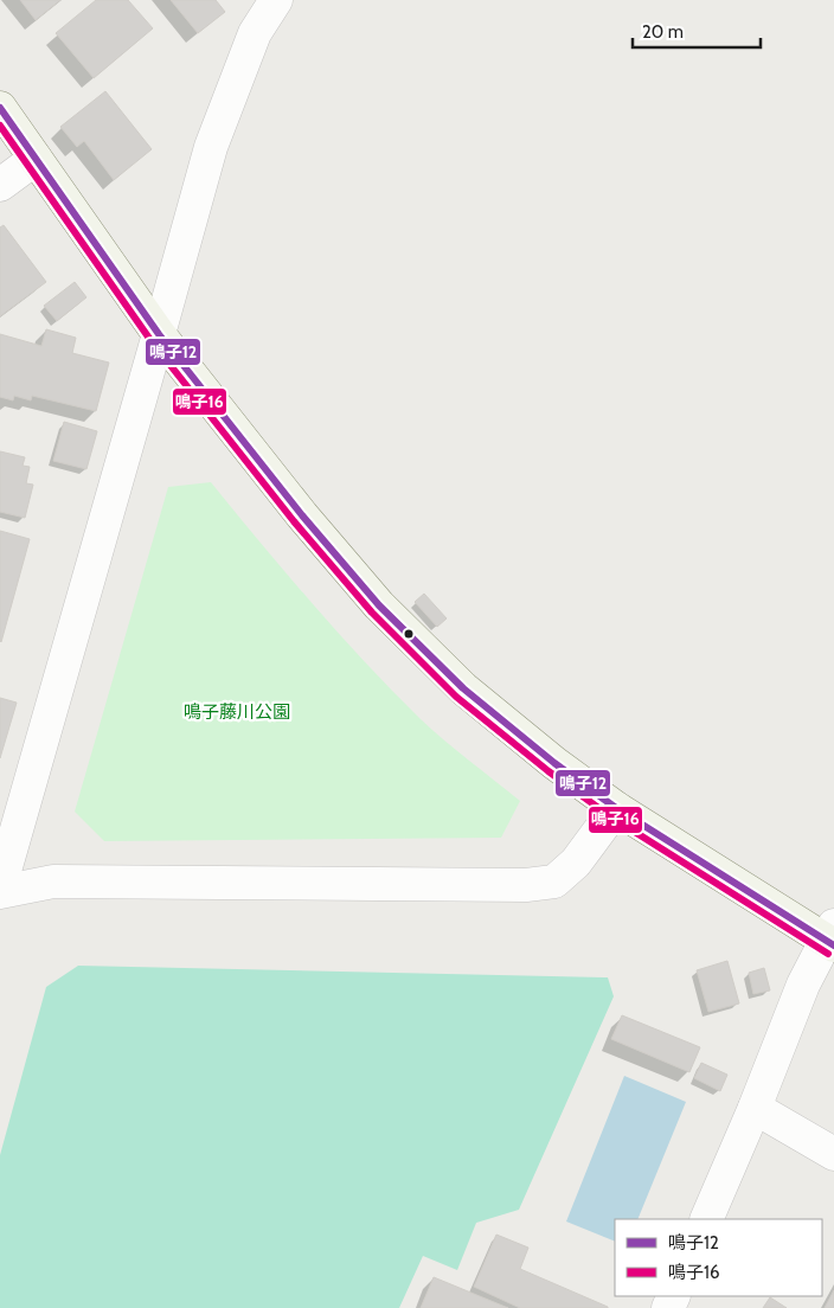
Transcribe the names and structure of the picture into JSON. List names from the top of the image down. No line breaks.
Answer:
{"parks":["鳴子藤川公園"],"lines":["transit line 鳴子12","transit line 鳴子16"],"legend":["鳴子12","鳴子16"],"scale_bar":"20 m"}
